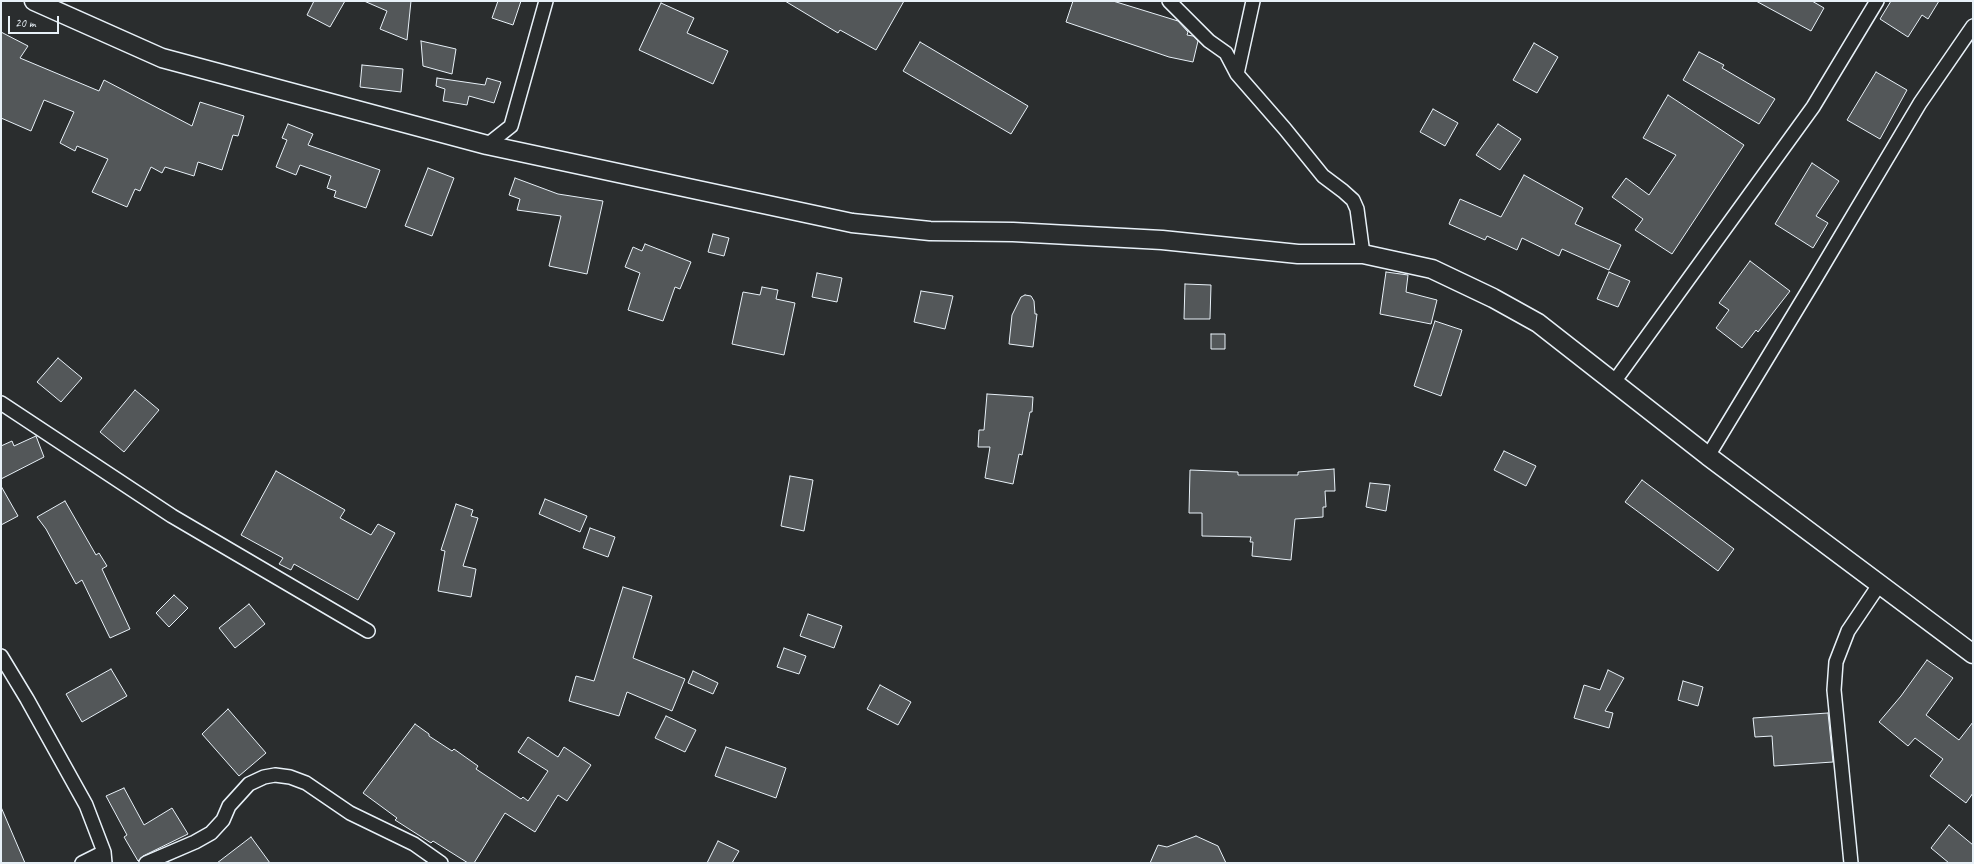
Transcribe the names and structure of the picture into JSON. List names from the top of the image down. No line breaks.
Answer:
{"scale_bar":"20 m"}
